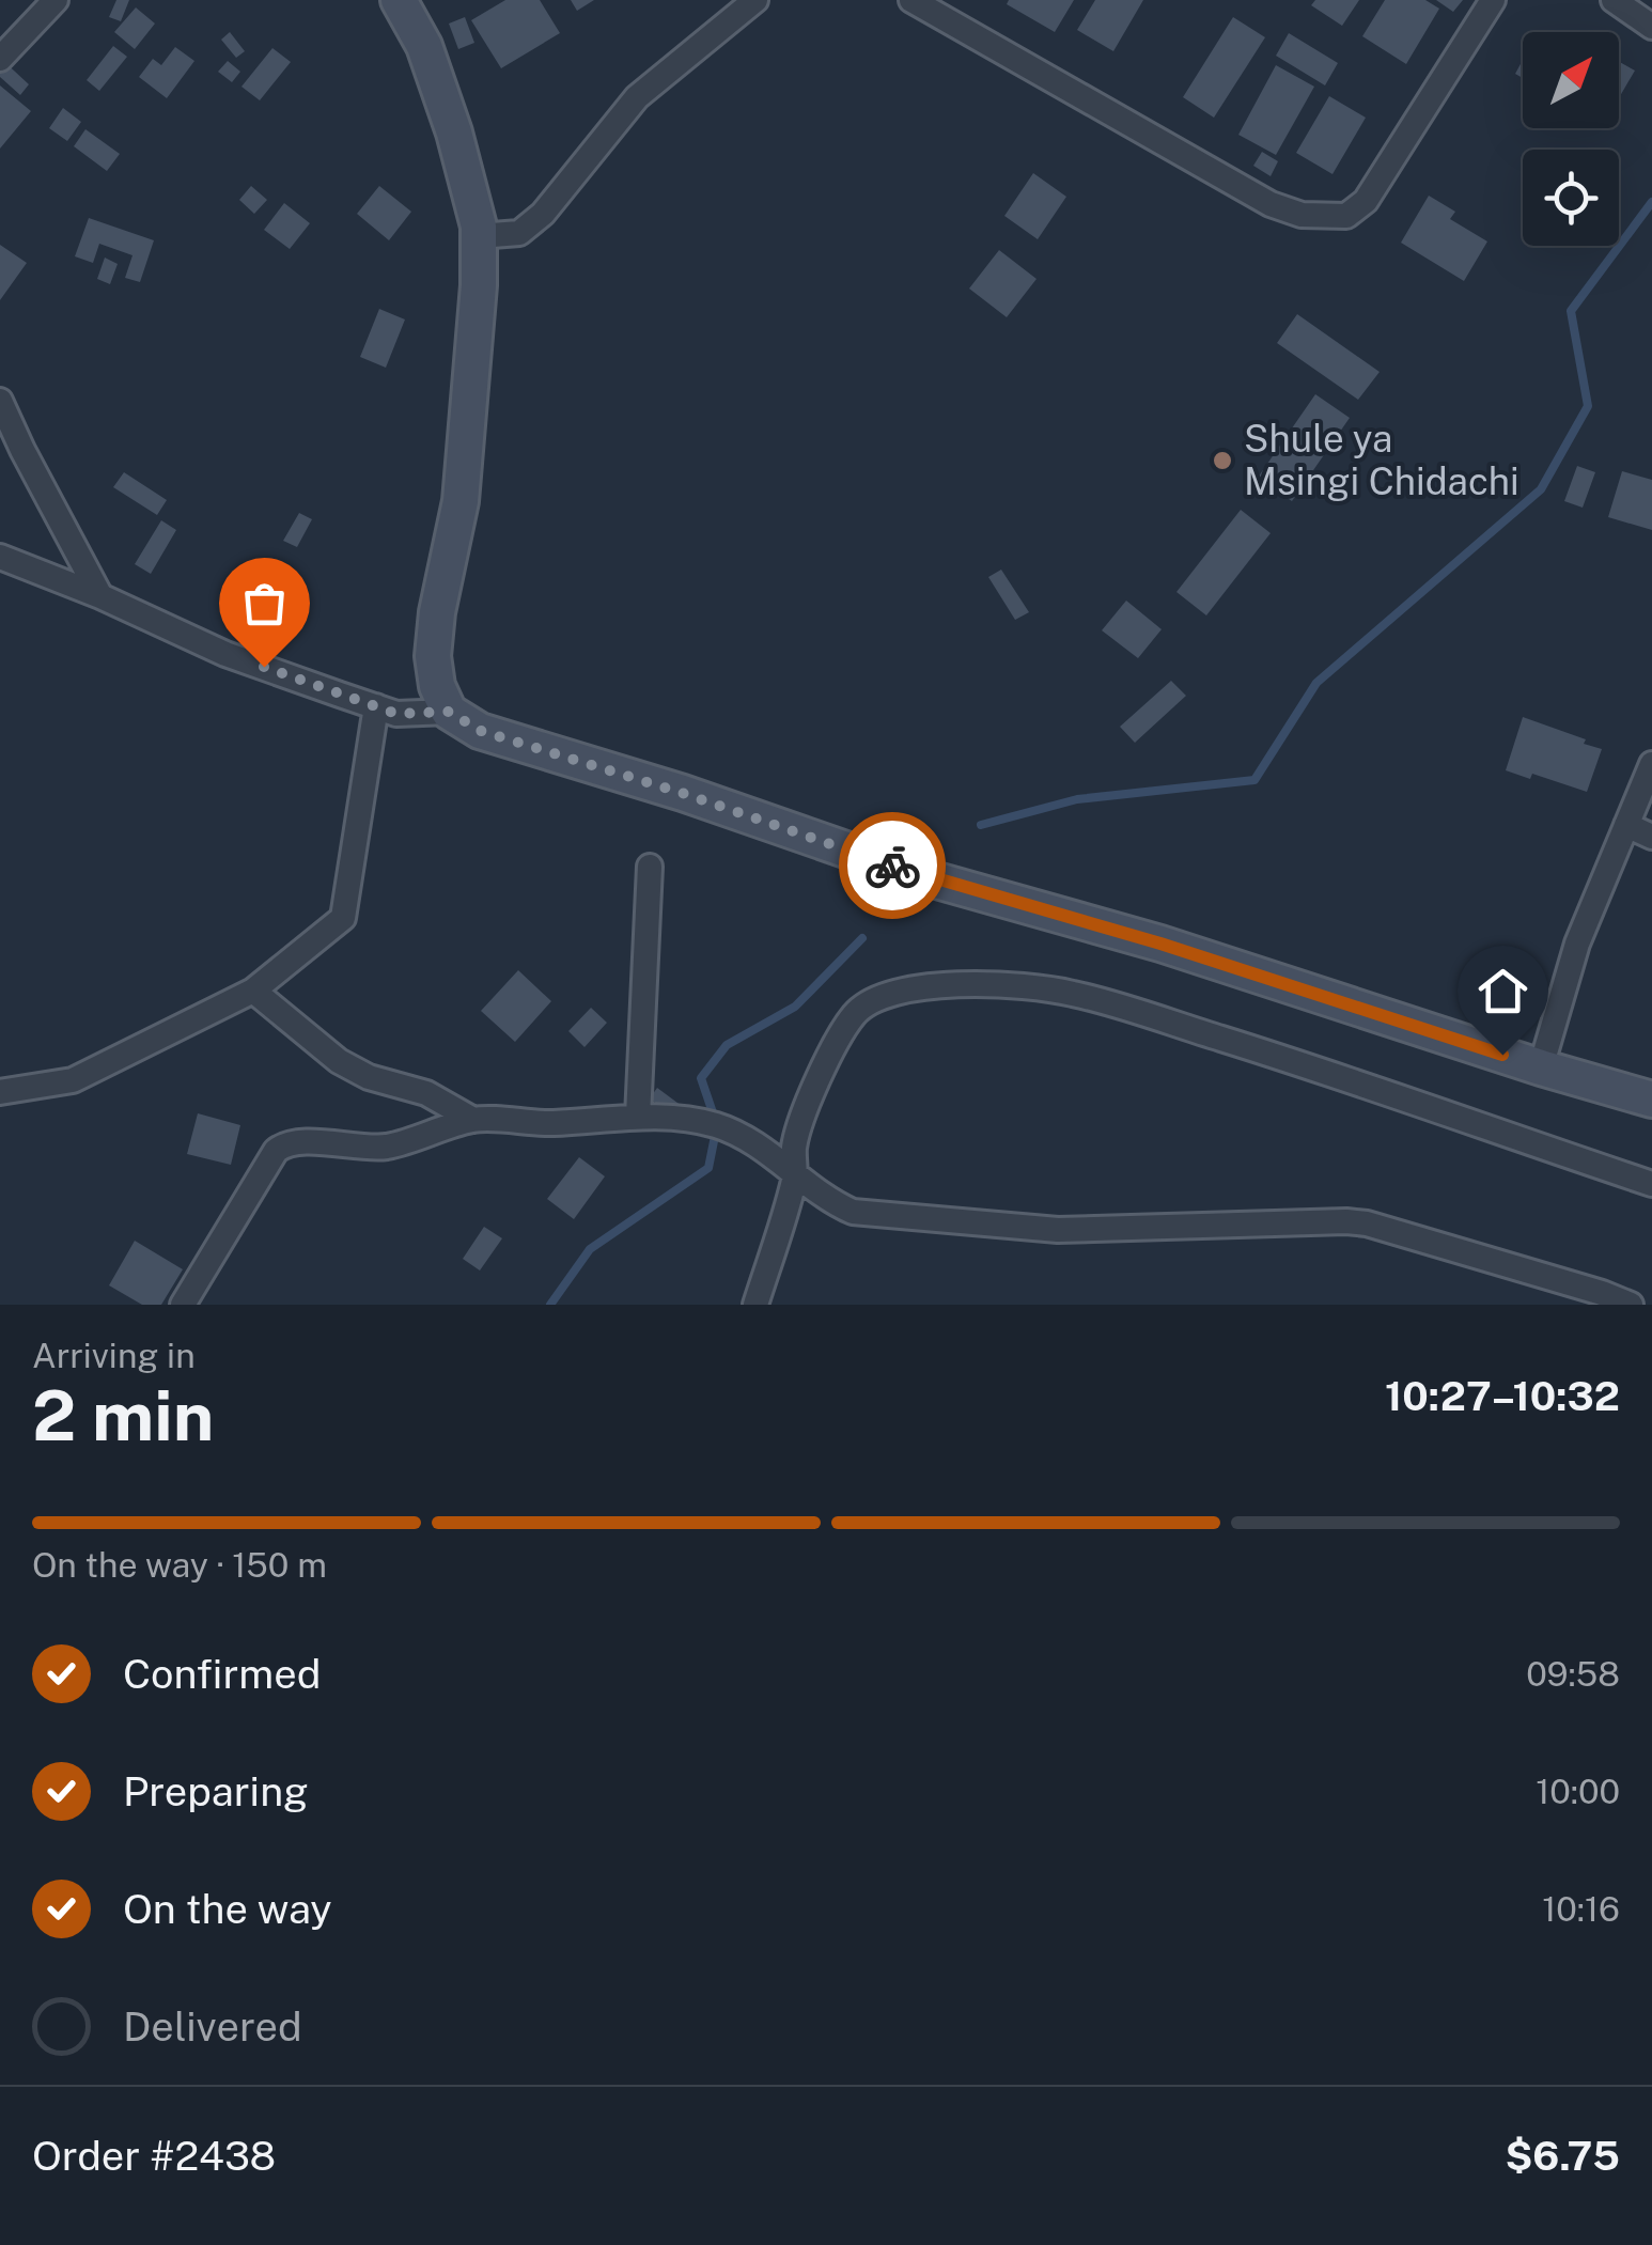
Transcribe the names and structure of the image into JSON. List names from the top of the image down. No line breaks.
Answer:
{"places":["Shule ya Msingi Chidachi"],"north":"top right","page":{"heading":["2 min","Arriving in","10:27–10:32"],"panel":["Order #2438","$6.75"],"bar":"On the way · 150 m","list":[["Confirmed","09:58"],["Preparing","10:00"],["On the way","10:16"],"Delivered"]}}
